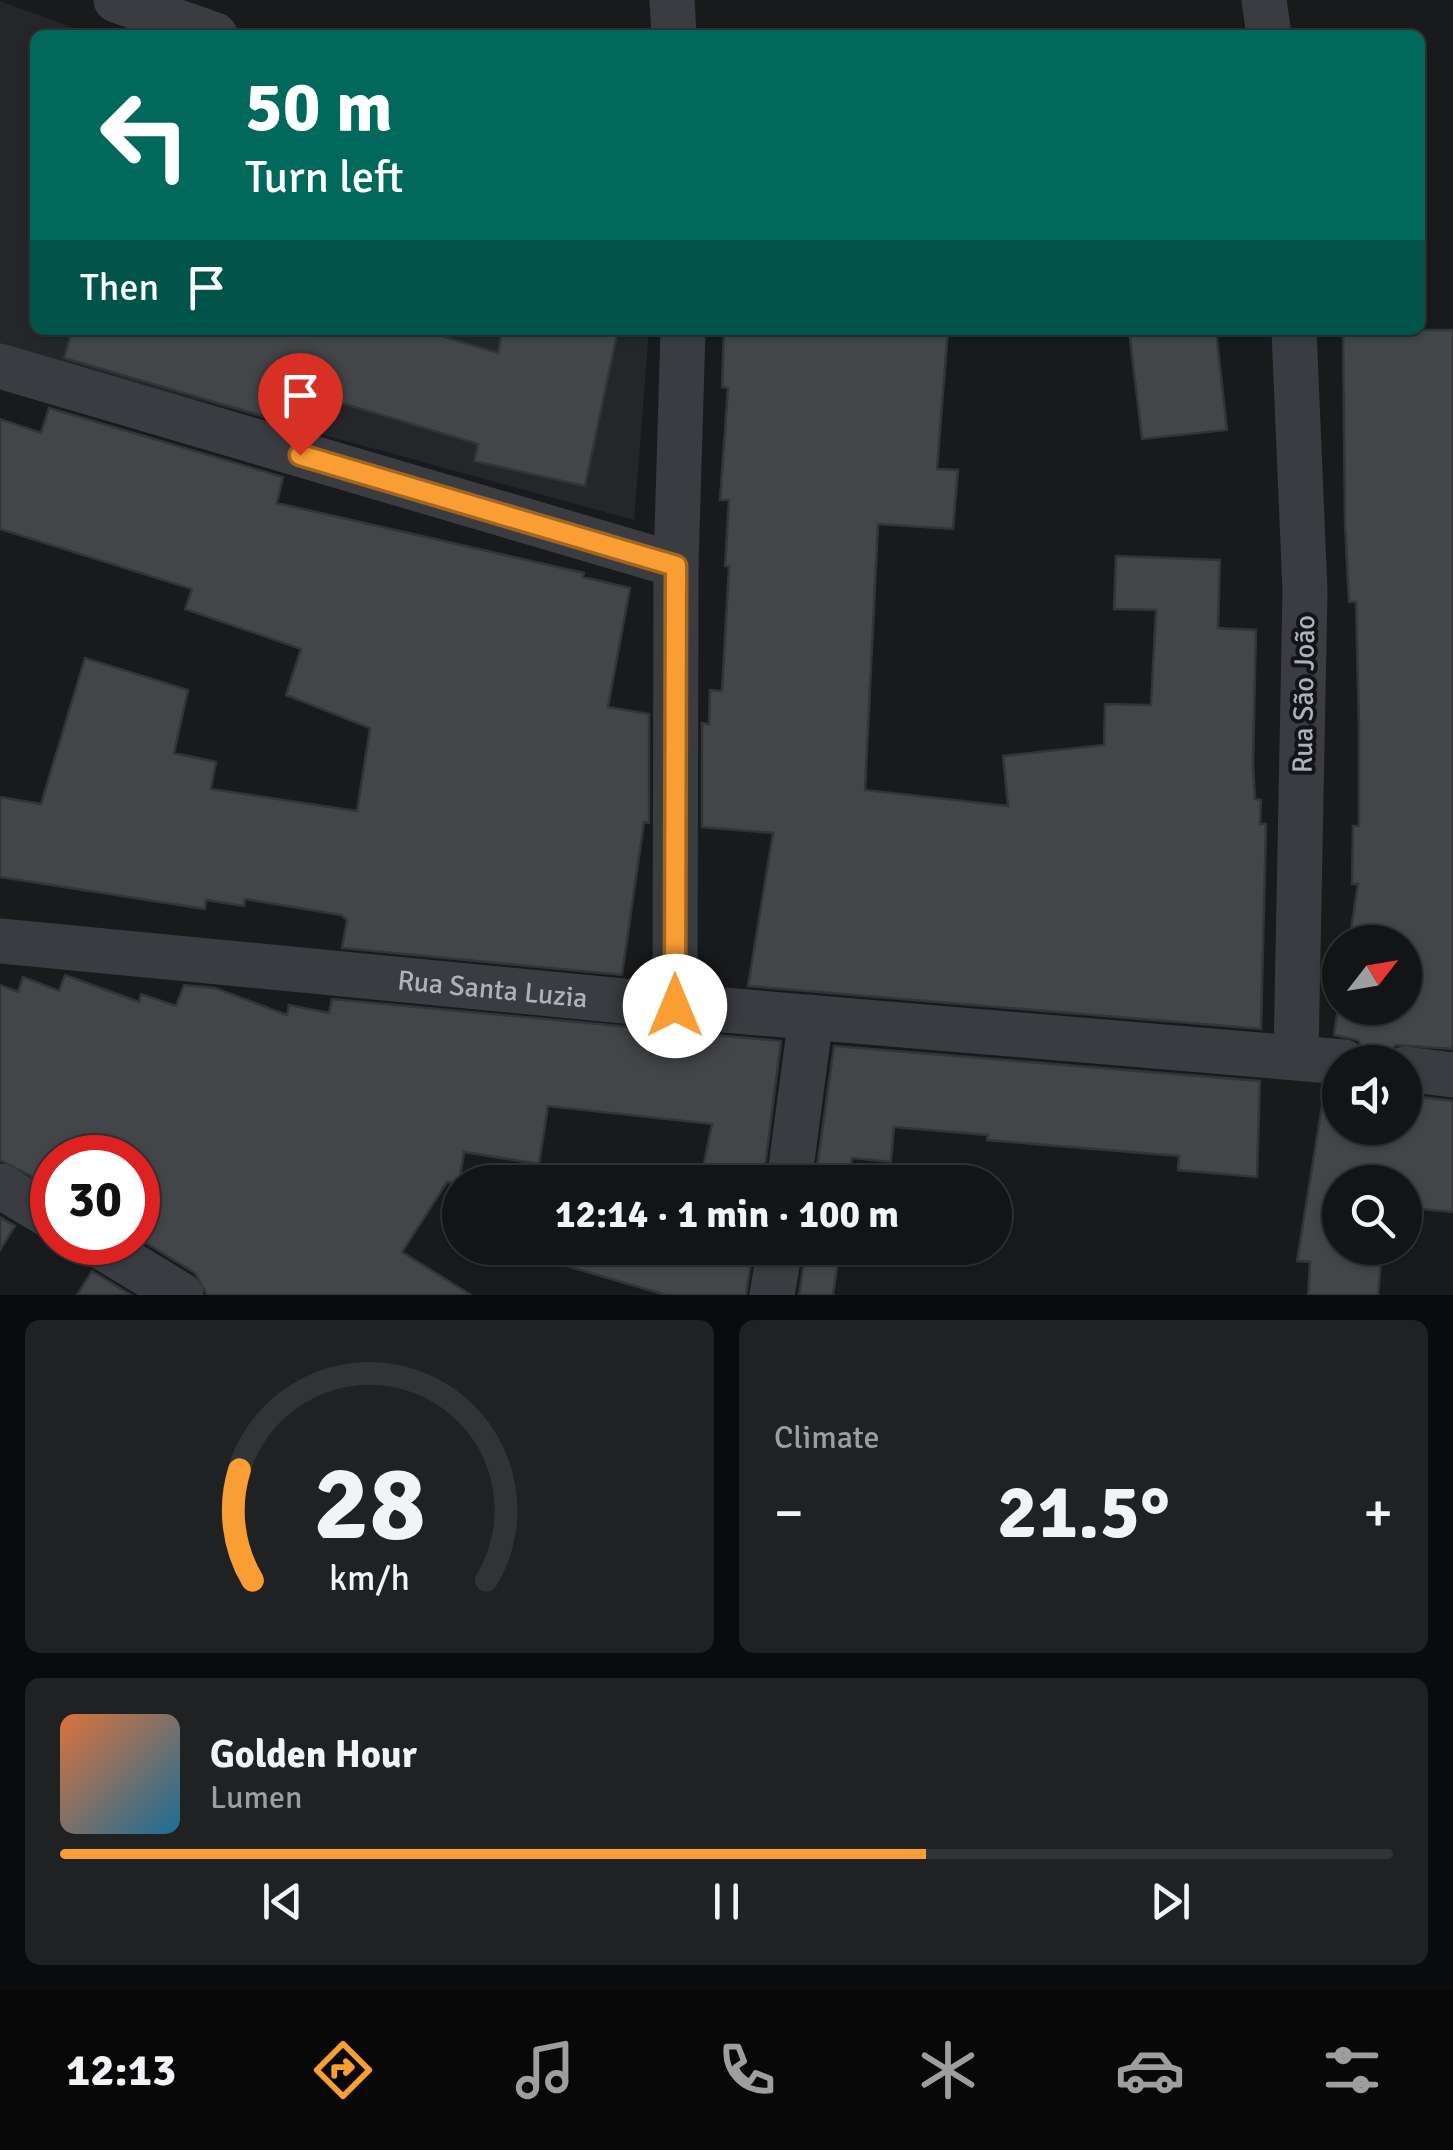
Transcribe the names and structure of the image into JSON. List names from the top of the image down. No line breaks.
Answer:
{"streets":{"street":["Rua São João","Rua Santa Luzia"]},"crossings":[["Rua São João","Rua Santa Luzia"]],"north":"top right","page":{"turn":["50 m","Turn left"],"then":"Then","limit":"30","trip":"12:14 · 1 min · 100 m","tile":"Climate","heat":["−","21.5°","+"],"song":["Golden Hour","Lumen"],"tabs":"12:13","gauge":["28","km/h"]}}
